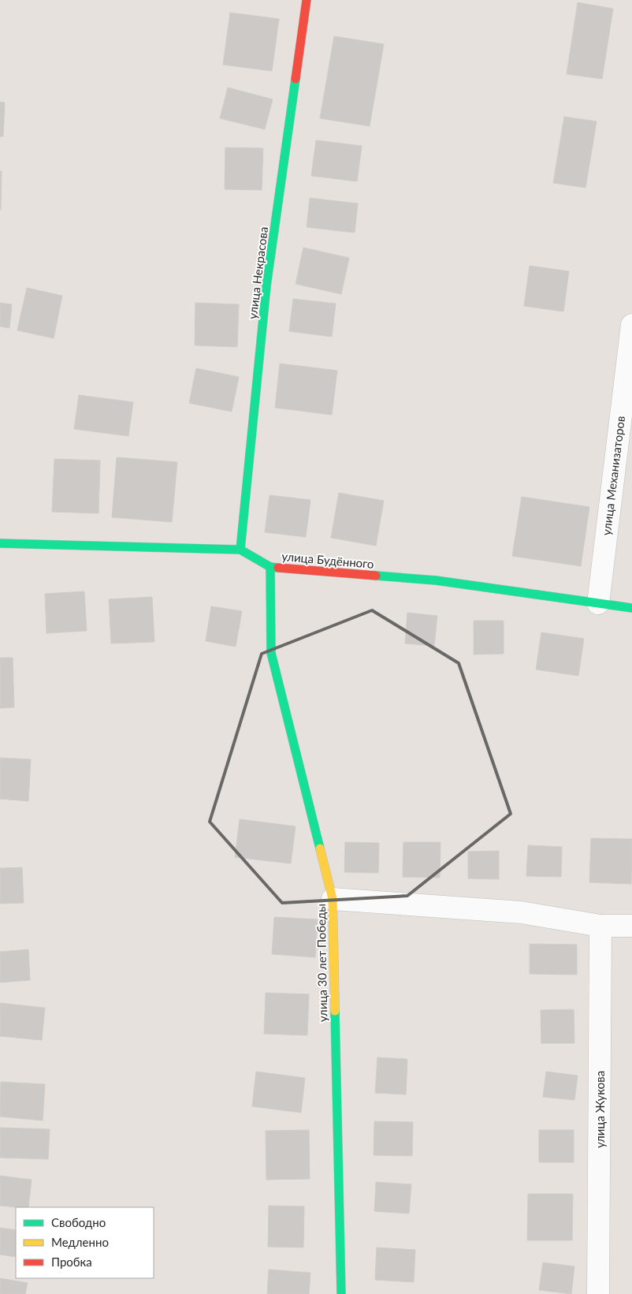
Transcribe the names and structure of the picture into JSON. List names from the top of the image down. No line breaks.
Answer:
{"streets":{"street":["улица Некрасова","улица Механизаторов","улица Будённого","улица 30 лет Победы","улица Жукова"]},"crossings":[["улица Некрасова","улица Будённого"],["улица Механизаторов","улица Будённого"],["улица Будённого","улица 30 лет Победы"]],"legend":["Свободно","Медленно","Пробка"]}
